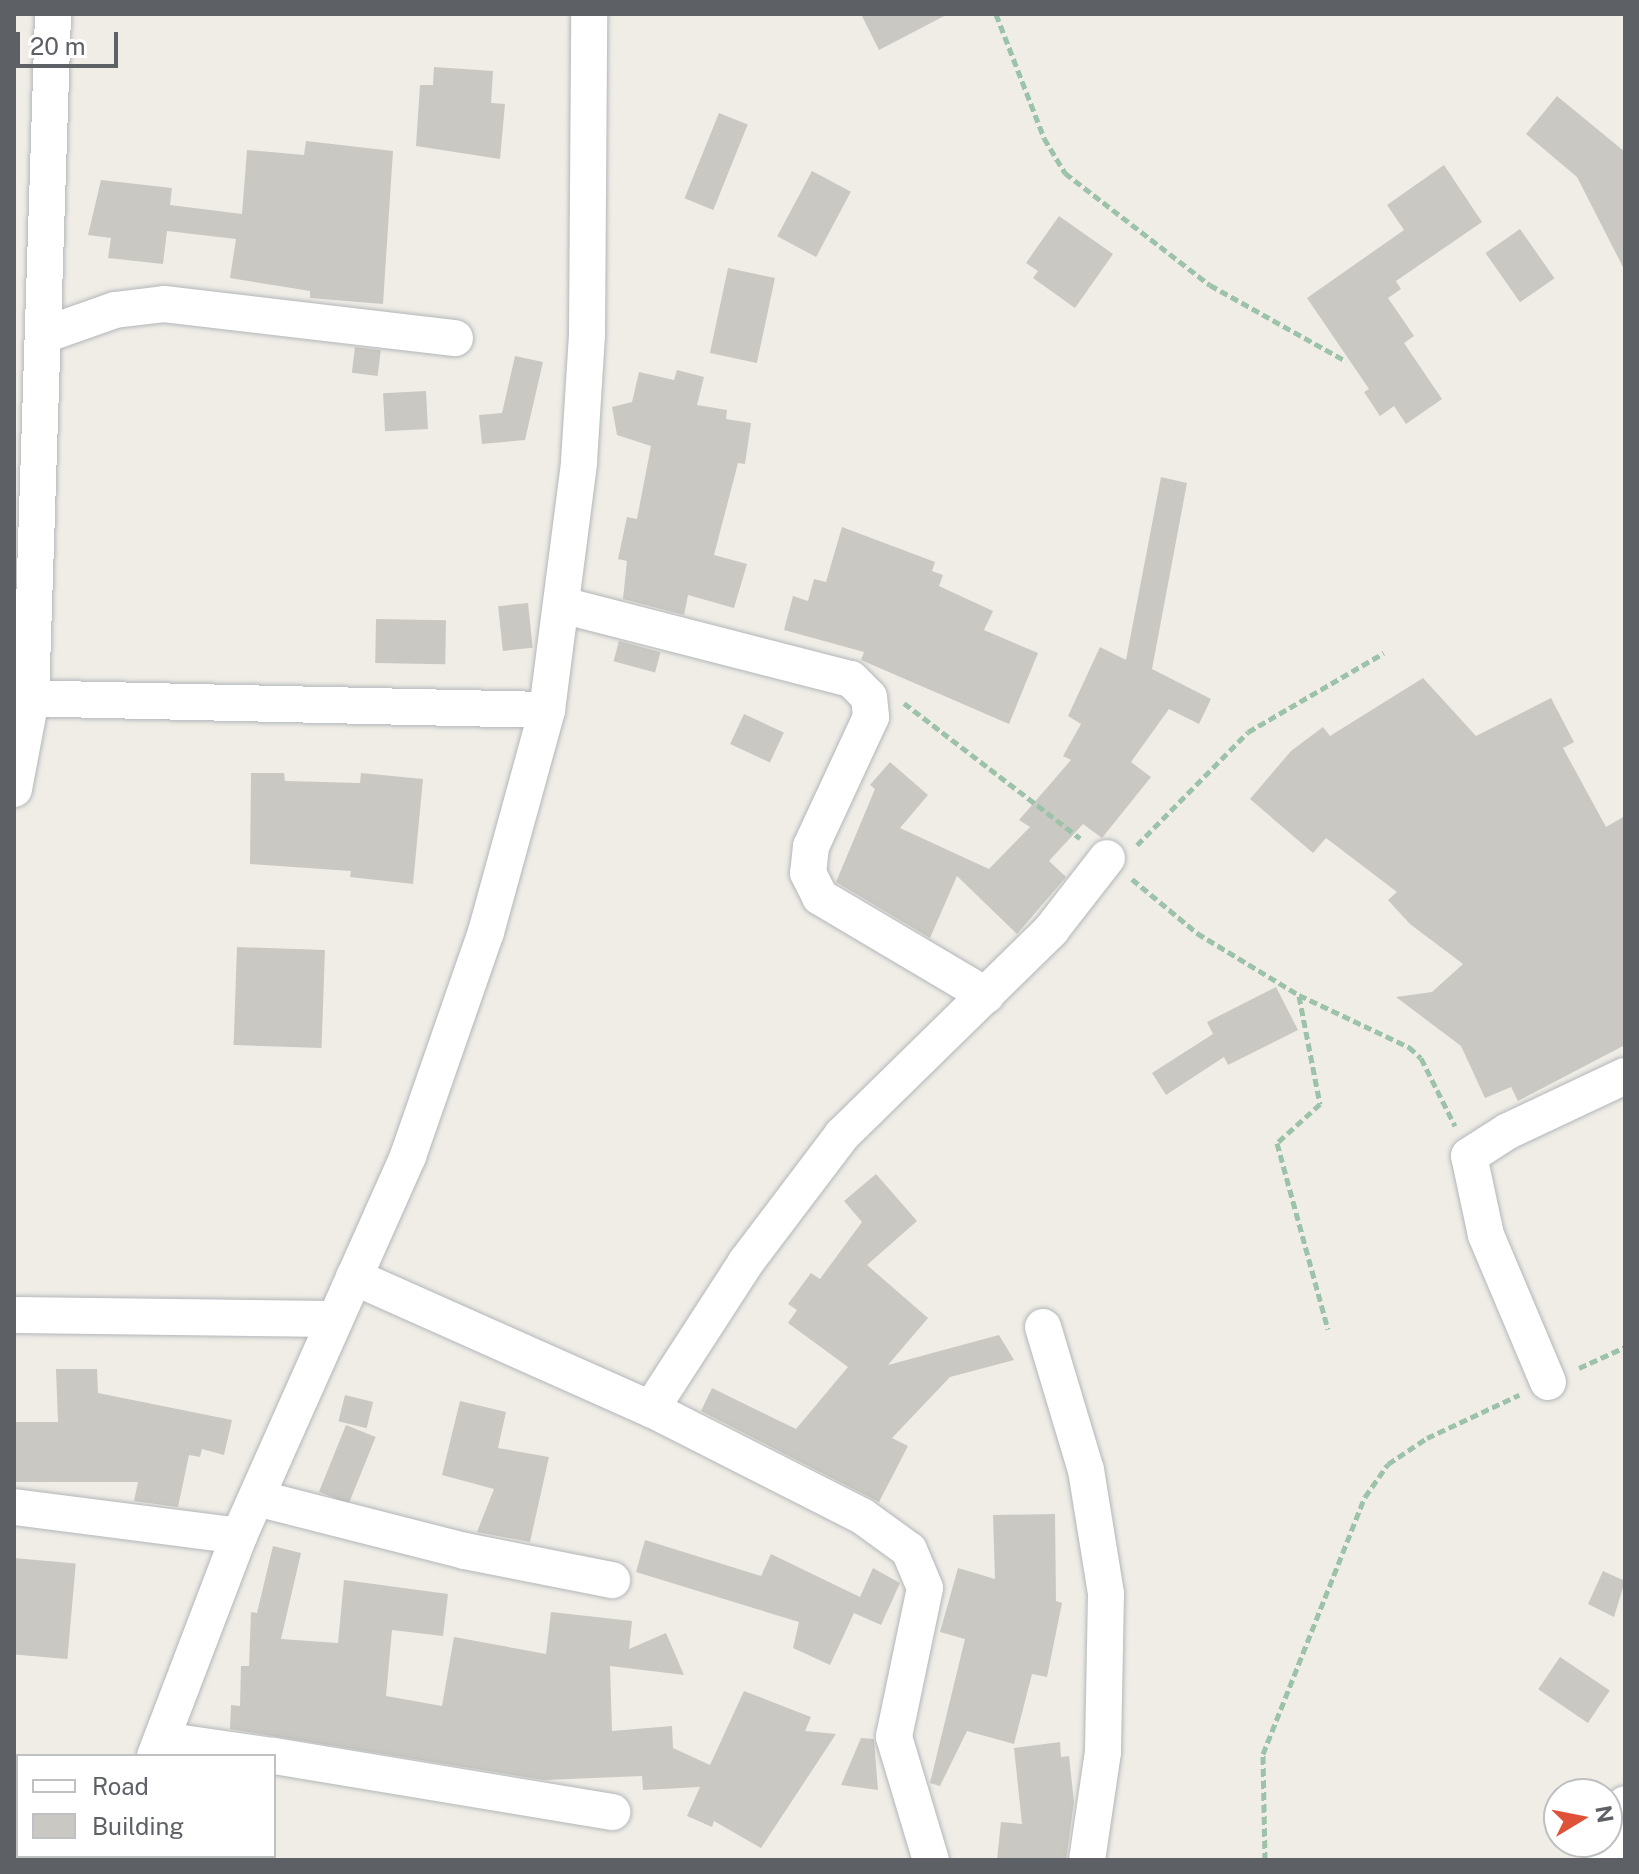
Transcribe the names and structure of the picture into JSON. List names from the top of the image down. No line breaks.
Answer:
{"legend":["Road","Building"],"scale_bar":"20 m","north":"right"}
